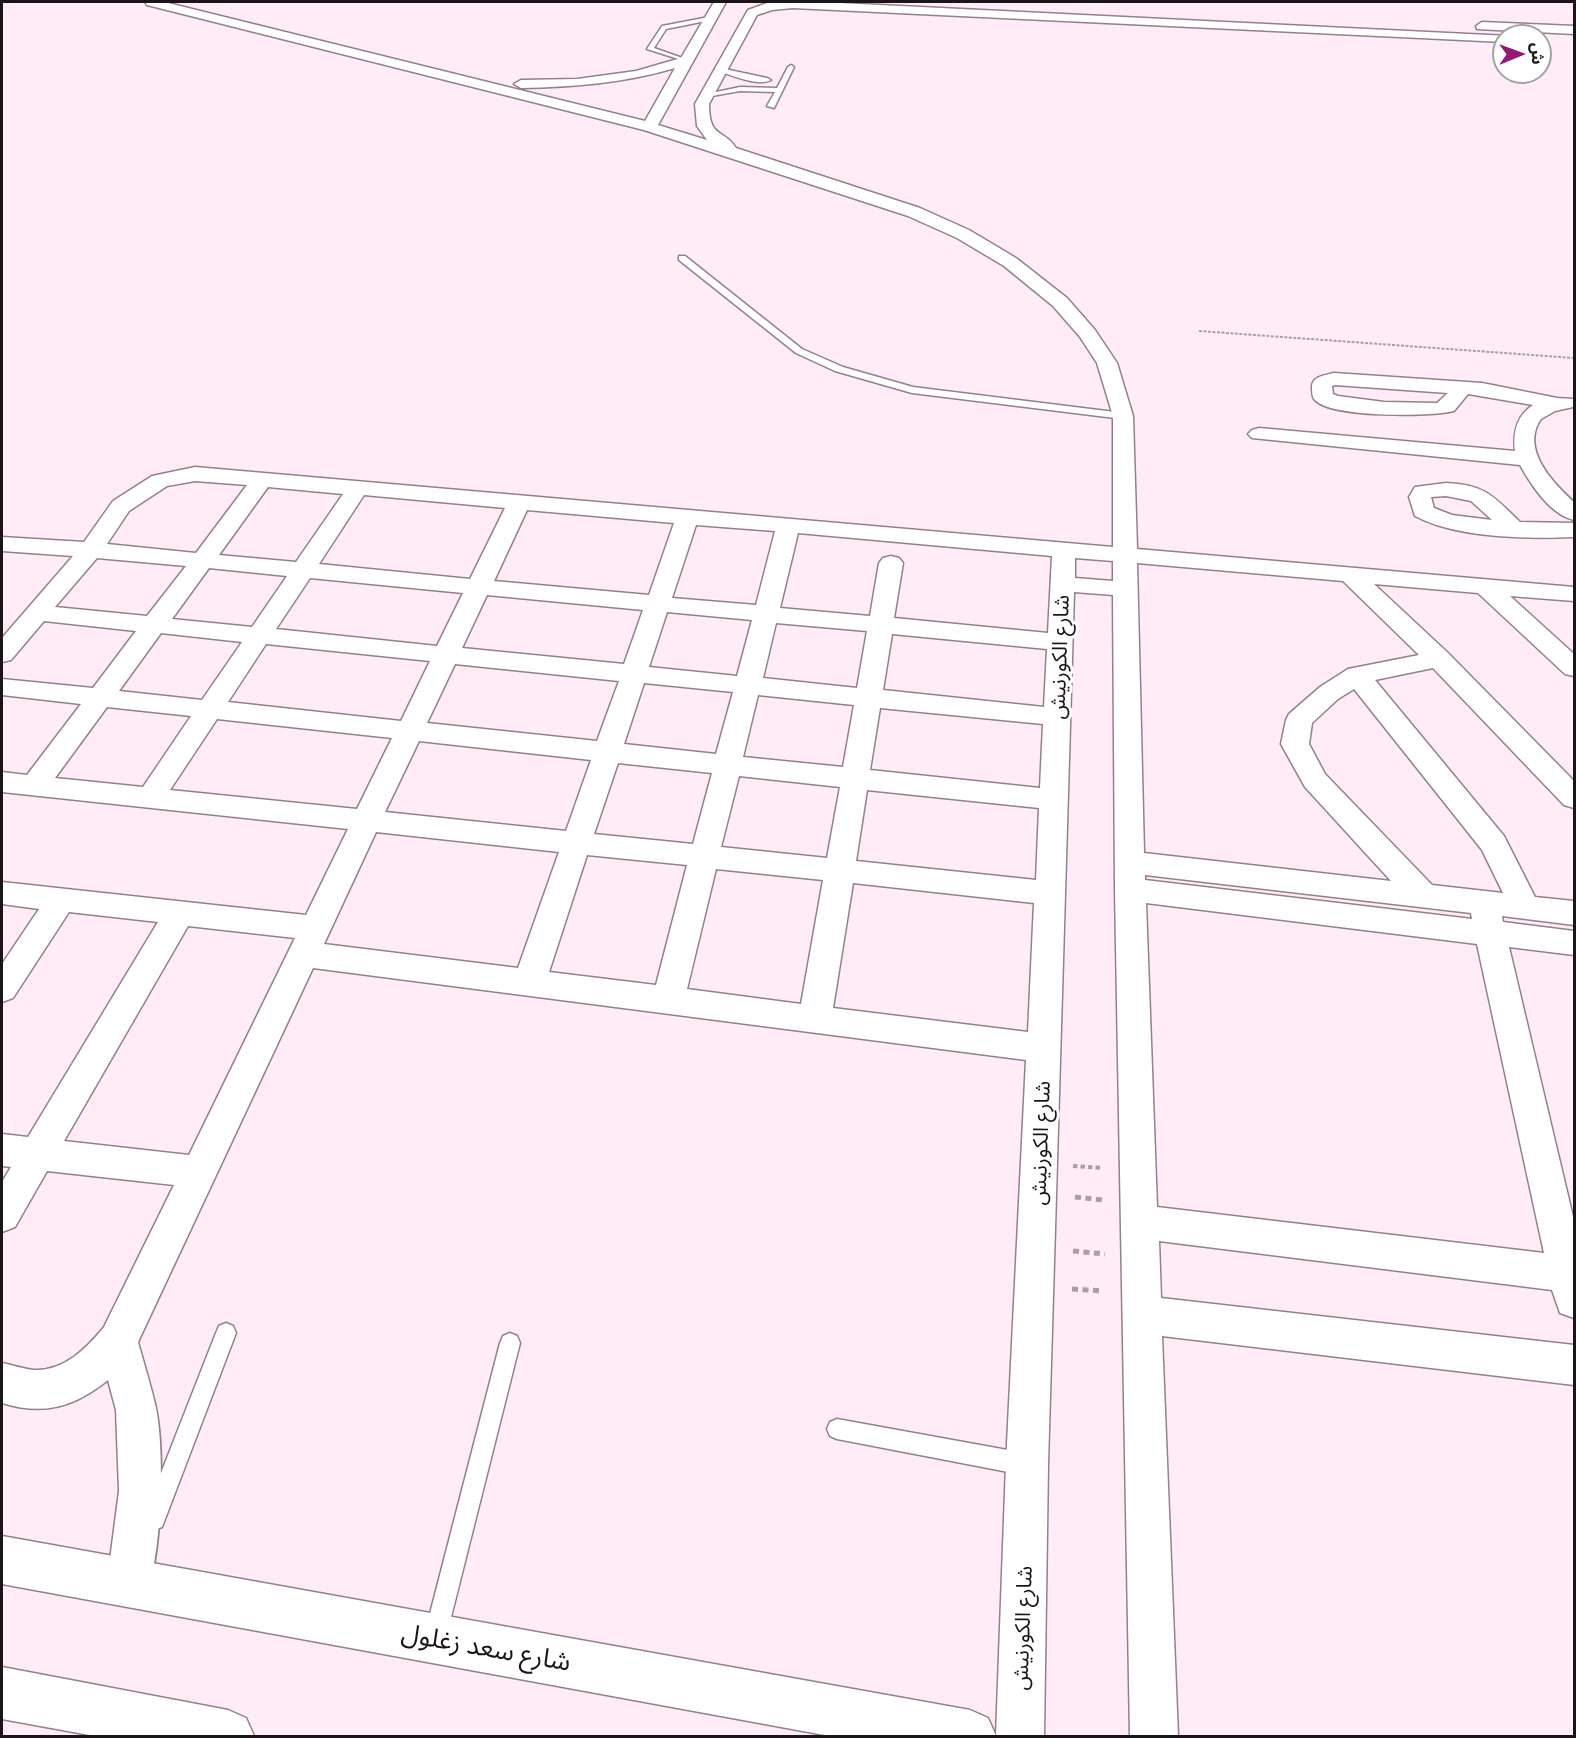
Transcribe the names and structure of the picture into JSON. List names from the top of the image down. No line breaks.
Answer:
{"streets":{"main road":["شارع سعد زغلول"],"street":["شارع الكورنيش"]},"north":"right"}
